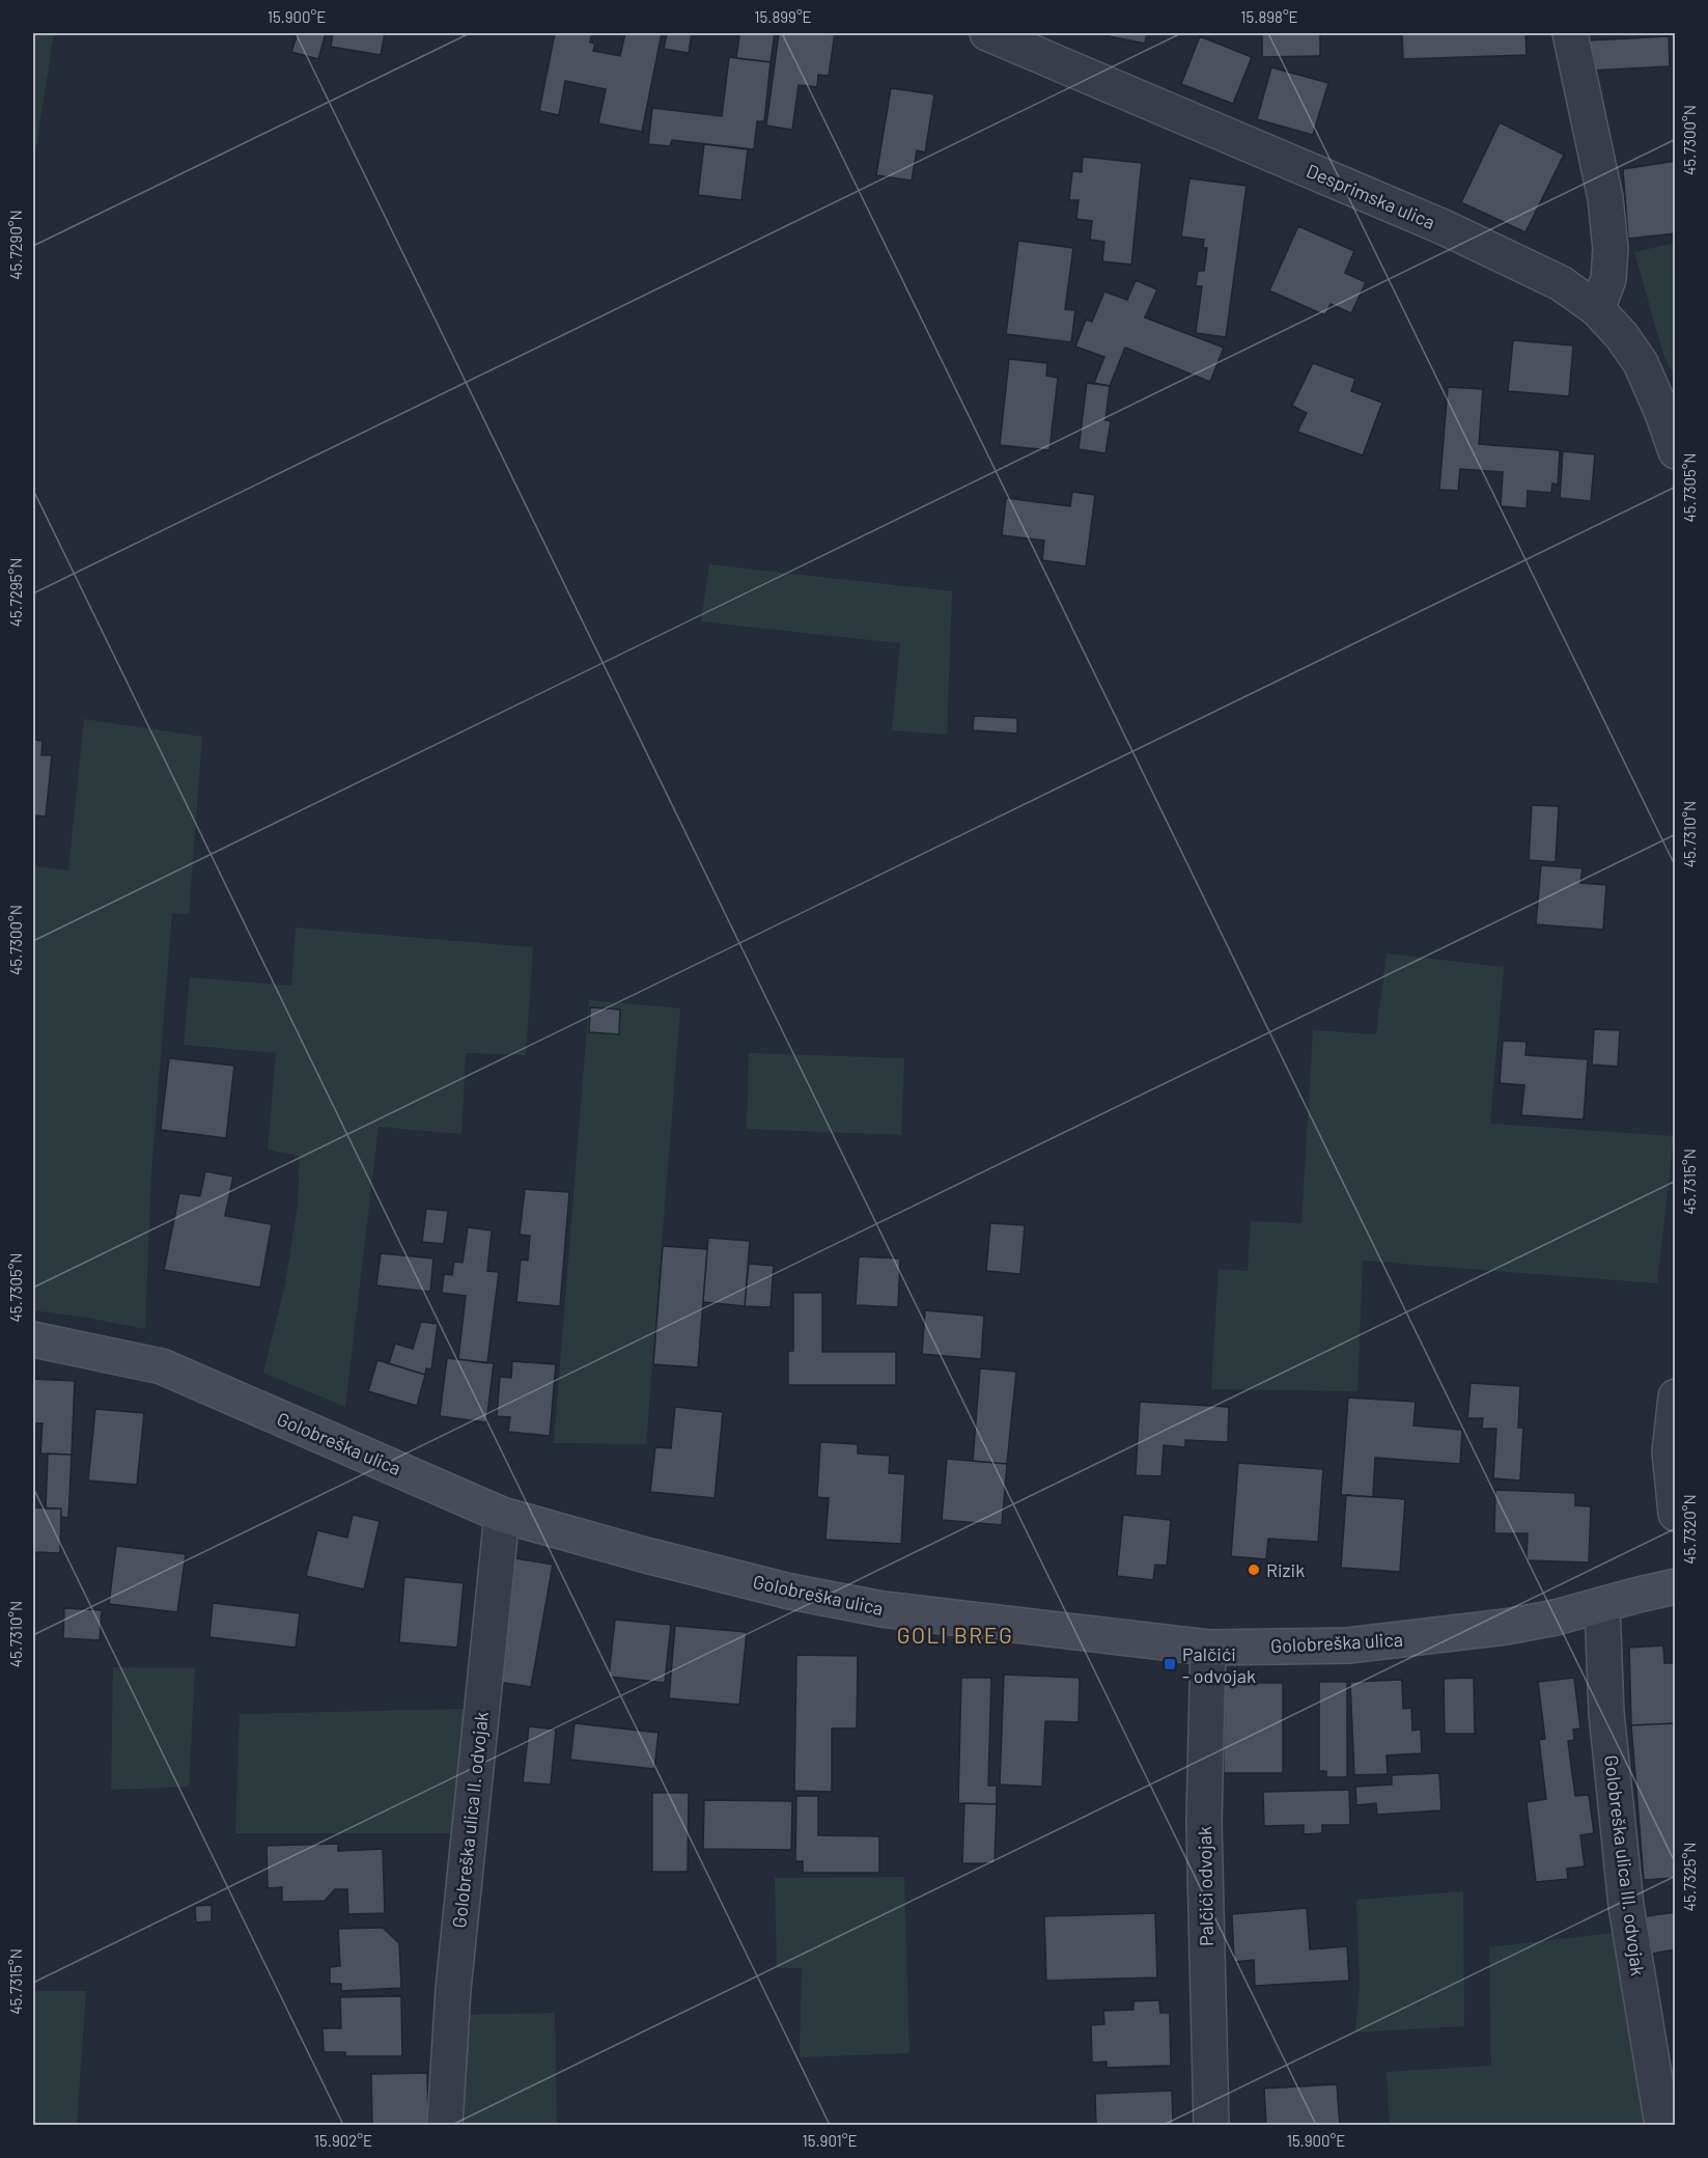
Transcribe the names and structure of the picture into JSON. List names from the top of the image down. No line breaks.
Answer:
{"streets":{"street":["Desprimska ulica","Golobreška ulica","Golobreška ulica II. odvojak","Golobreška ulica III. odvojak","Palčići odvojak"]},"crossings":[["Golobreška ulica","Golobreška ulica II. odvojak"],["Golobreška ulica","Golobreška ulica III. odvojak"],["Golobreška ulica","Palčići odvojak"]],"districts":["GOLI BREG"],"places":{"other":["Rizik"],"transit":["Palčići - odvojak"]},"coordinates":["15.900°E","15.899°E","15.898°E","45.7300°N","45.7290°N","45.7305°N","45.7295°N","45.7310°N","45.7315°N","45.7320°N","45.7325°N","15.902°E","15.901°E"]}
